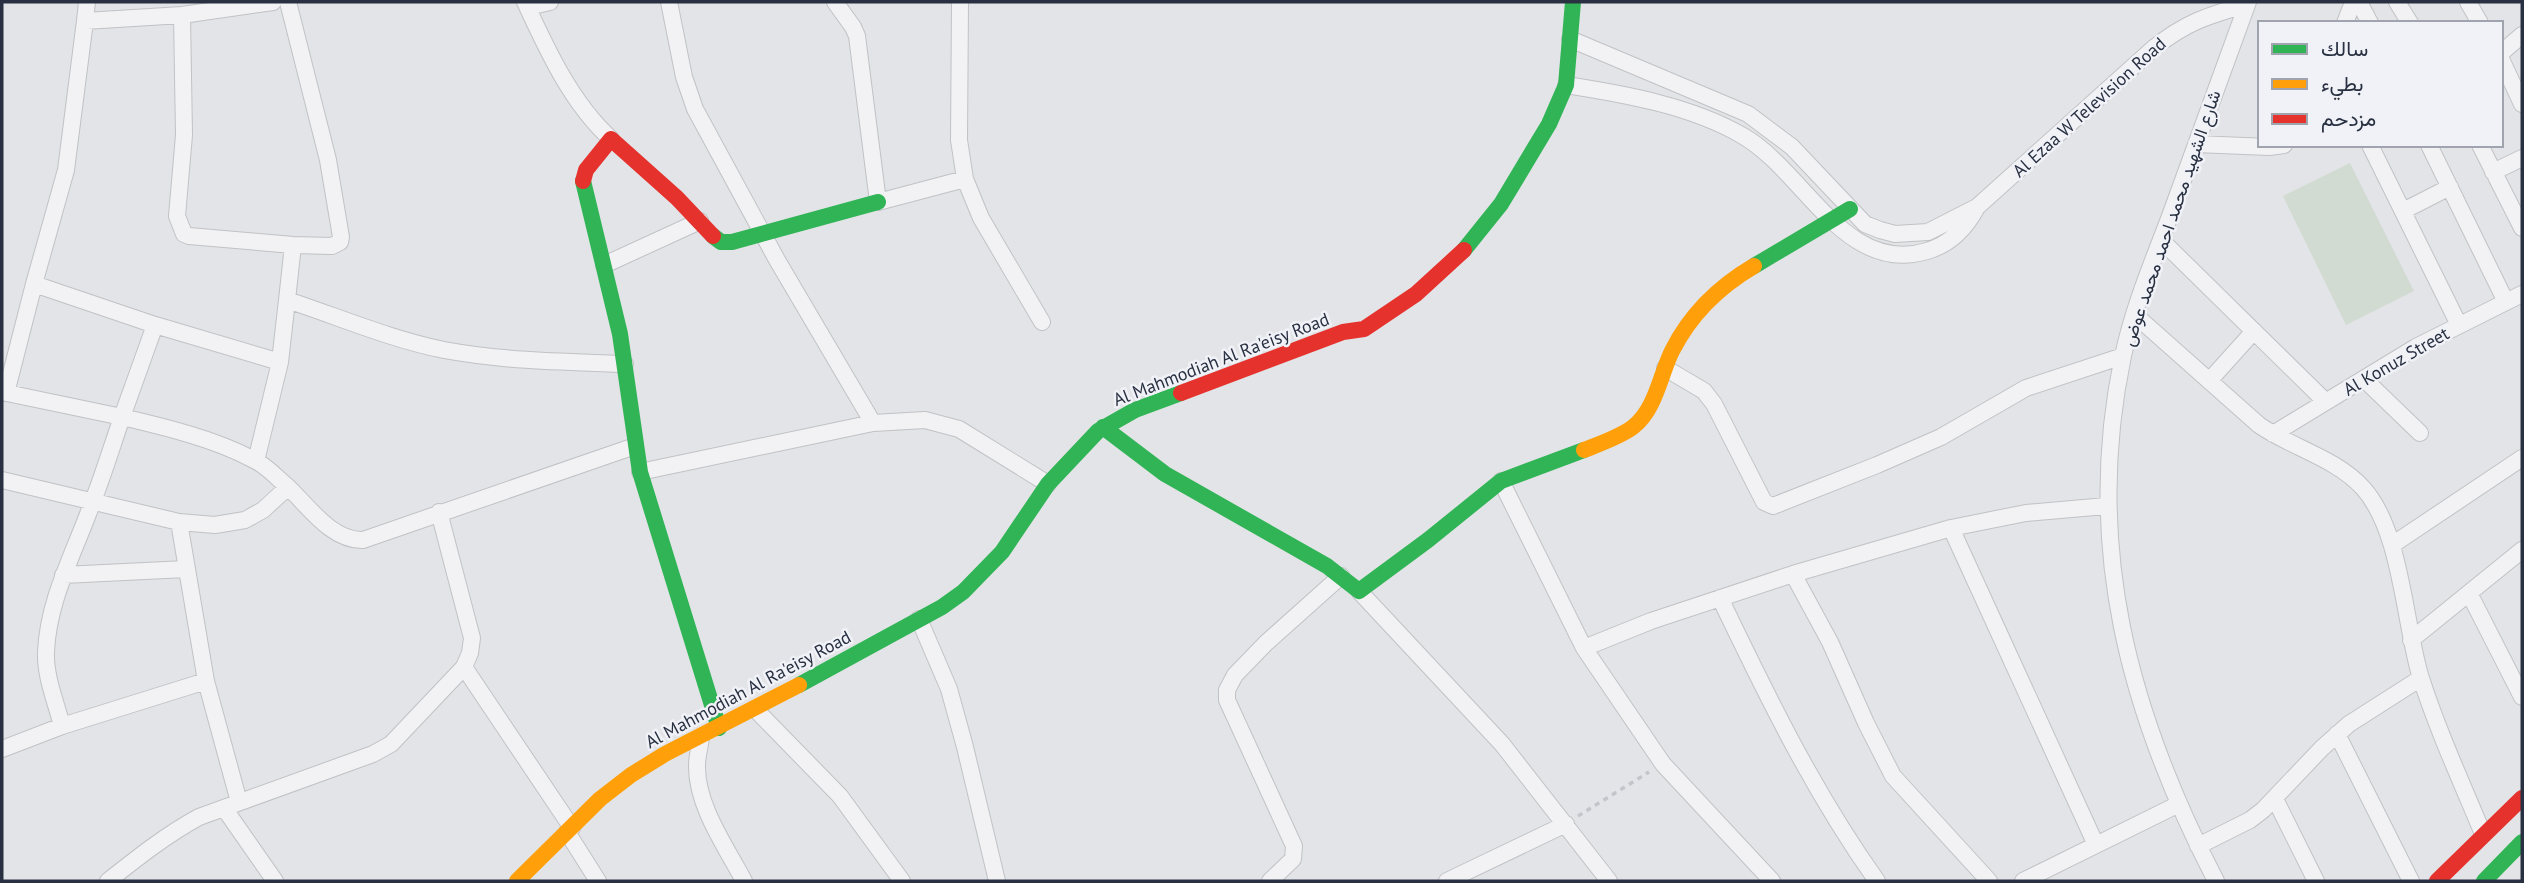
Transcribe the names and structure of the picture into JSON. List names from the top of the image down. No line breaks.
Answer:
{"streets":{"street":["Al Ezaa W Television Road","شارع الشهيد محمد احمد محمد عوض","Al Mahmodiah Al Ra'eisy Road","Al Konuz Street"]},"crossings":[["Al Ezaa W Television Road","شارع الشهيد محمد احمد محمد عوض"],["Al Ezaa W Television Road","Al Mahmodiah Al Ra'eisy Road"]],"legend":["سالك","بطيء","مزدحم"]}
